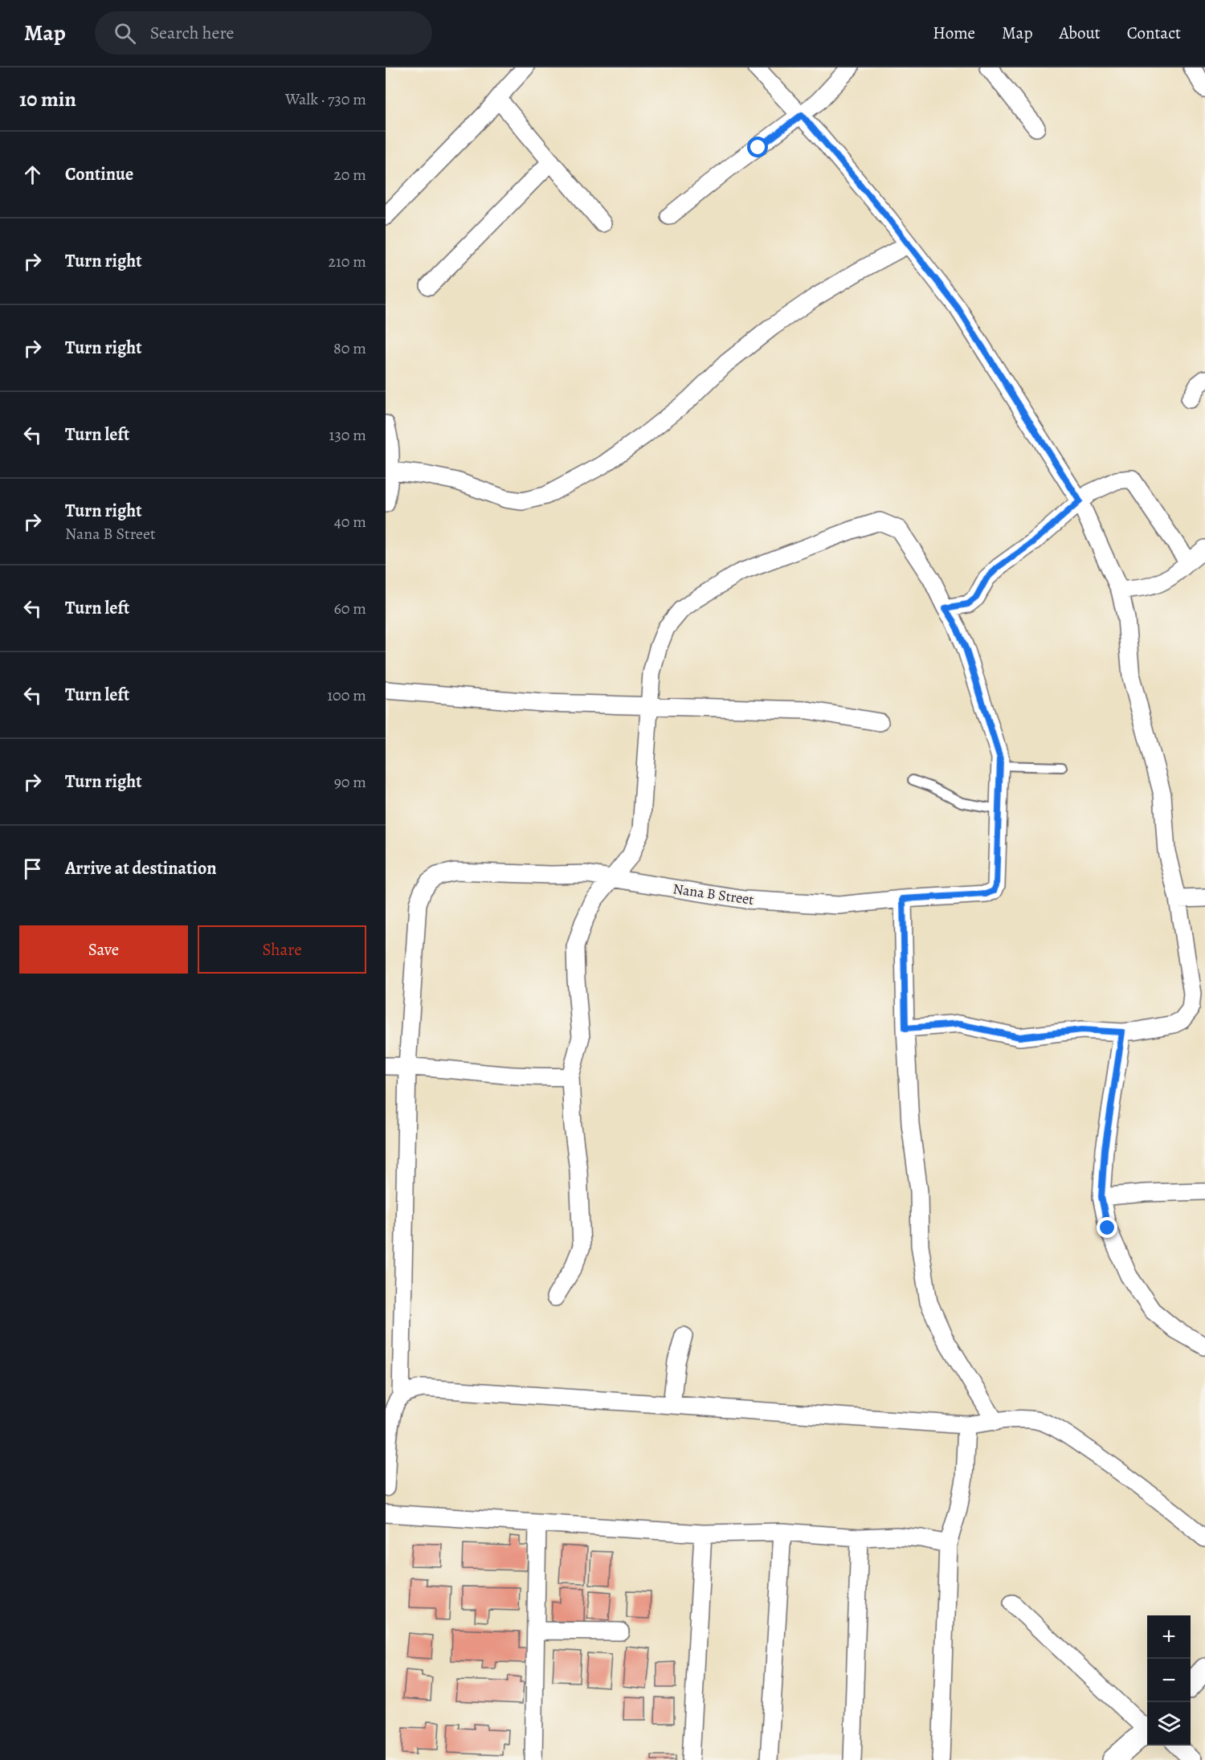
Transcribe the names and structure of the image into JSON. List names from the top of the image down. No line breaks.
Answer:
{"streets":{"street":["Nana B Street"]},"page":{"header":"Map","search":"Search here","nav":["Home","Map","About","Contact"],"heading":["10 min","Walk · 730 m"],"list":[["Continue","20 m"],["Turn right","210 m"],["Turn right","80 m"],["Turn left","130 m"],["Turn right","Nana B Street","40 m"],["Turn left","60 m"],["Turn left","100 m"],["Turn right","90 m"],"Arrive at destination"],"buttons":["Save","Share"],"map_buttons":["+","−"]}}
